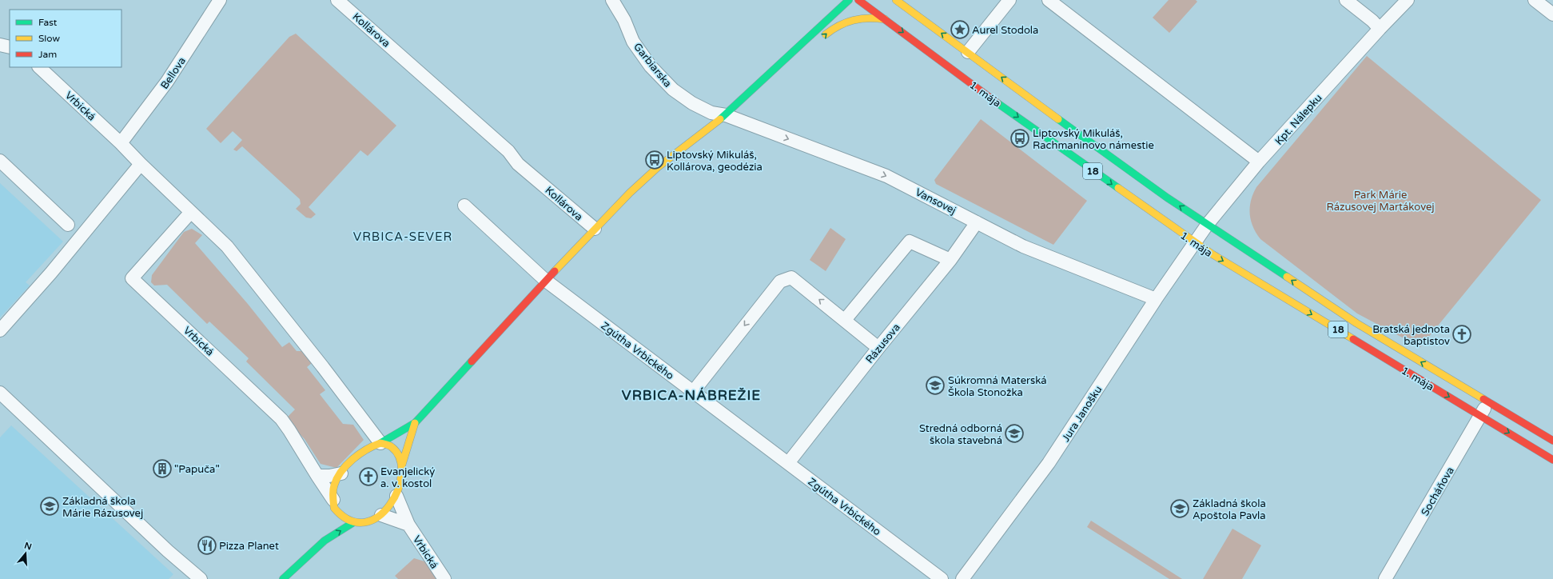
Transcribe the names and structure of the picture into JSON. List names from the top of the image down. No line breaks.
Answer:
{"streets":{"main road":["1. mája","18"],"street":["Kollárova","Garbiarska","Bellova","Vrbická","Kpt. Nálepku","Vansovej","Rázusova","Zgútha Vrbického","Jura Janošku","Socháňova"]},"crossings":[["Garbiarska","Vansovej"],["Bellova","Vrbická"],["1. mája","Kpt. Nálepku"],["1. mája","Jura Janošku"],["1. mája","Socháňova"],["Kpt. Nálepku","Jura Janošku"],["Vansovej","Rázusova"],["Vansovej","Jura Janošku"],["Rázusova","Zgútha Vrbického"]],"one_way":["Vansovej"],"districts":["VRBICA-SEVER","VRBICA-NÁBREŽIE"],"parks":["Park Márie Rázusovej Martákovej"],"places":{"place":["Aurel Stodola"],"bus stop":["Liptovský Mikuláš, Rachmaninovo námestie","Liptovský Mikuláš, Kollárova, geodézia"],"church":["Bratská jednota baptistov","Evanjelický a. v. kostol"],"school or university":["Súkromná Materská Škola Stonožka","Stredná odborná škola stavebná","Základná škola Márie Rázusovej","Základná škola Apoštola Pavla"],"building":["\"Papuča\""],"restaurant":["Pizza Planet"]},"legend":["Fast","Slow","Jam"],"north":"top"}
